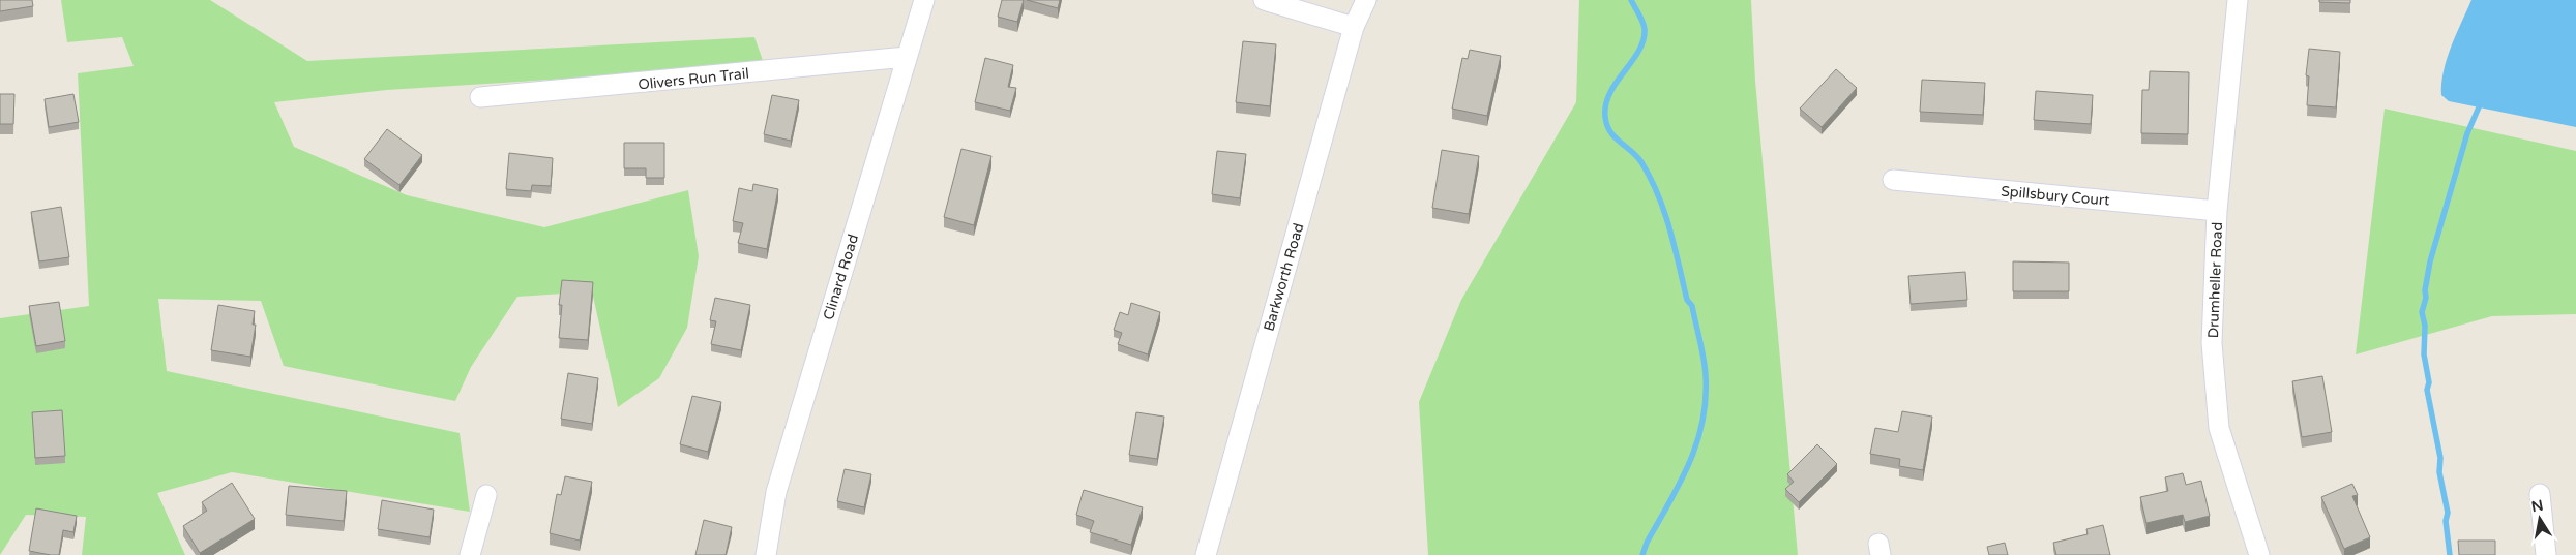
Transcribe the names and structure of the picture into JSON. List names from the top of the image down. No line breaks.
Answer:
{"streets":{"street":["Olivers Run Trail","Spillsbury Court","Clinard Road","Barkworth Road","Drumheller Road"]},"crossings":[["Olivers Run Trail","Clinard Road"],["Spillsbury Court","Drumheller Road"]],"north":"top"}
